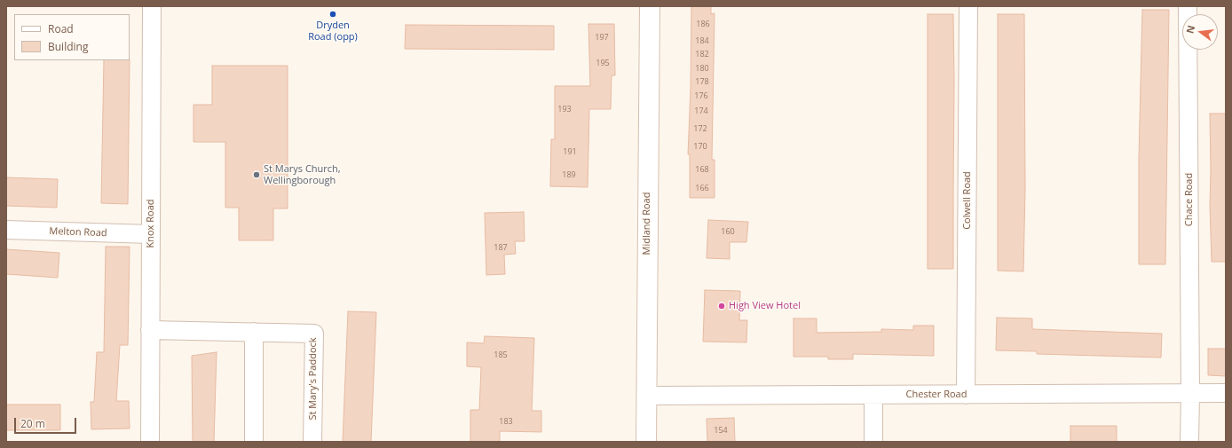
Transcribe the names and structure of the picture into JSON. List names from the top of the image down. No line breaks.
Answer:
{"streets":{"main road":["Midland Road"],"street":["Chace Road","Colwell Road","Knox Road","Melton Road","St Mary's Paddock","Chester Road"]},"crossings":[["Chace Road","Chester Road"],["Colwell Road","Chester Road"],["Knox Road","Melton Road"],["Knox Road","St Mary's Paddock"],["Midland Road","Chester Road"]],"places":["Dryden Road (opp)","St Marys Church, Wellingborough","High View Hotel"],"house_numbers":["186","197","184","182","195","180","178","176","193","174","172","170","191","168","189","166","160","187","185","183","154"],"legend":["Road","Building"],"scale_bar":"20 m","north":"left"}
